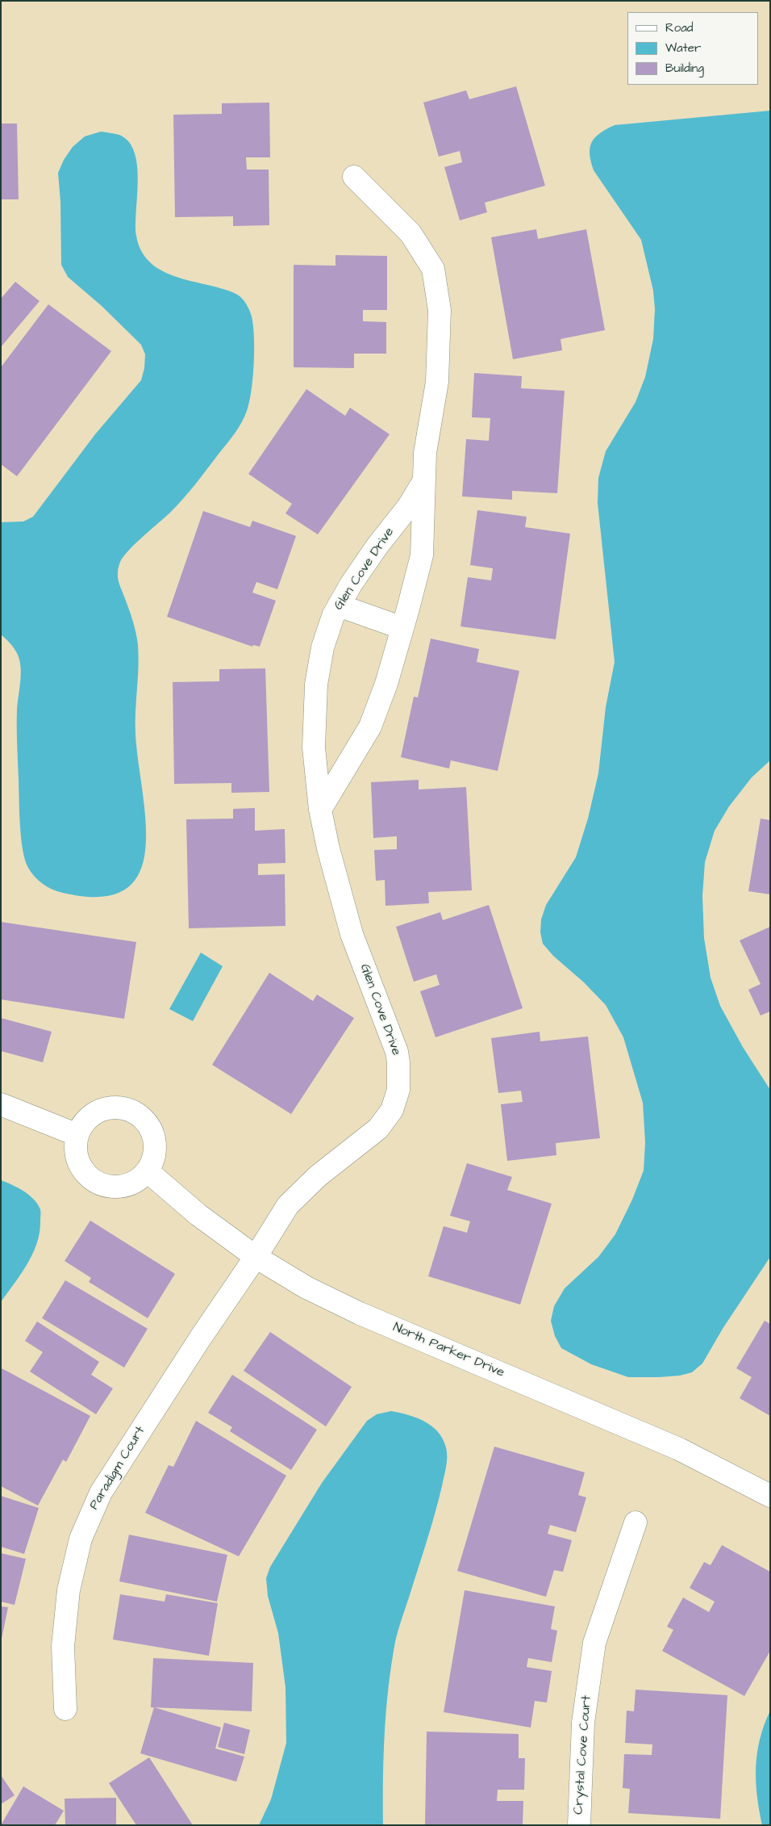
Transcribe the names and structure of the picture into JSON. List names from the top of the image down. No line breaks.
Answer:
{"streets":{"street":["Glen Cove Drive","North Parker Drive","Paradigm Court","Crystal Cove Court"]},"crossings":[["Glen Cove Drive","North Parker Drive"],["Glen Cove Drive","Paradigm Court"],["North Parker Drive","Paradigm Court"]],"legend":["Road","Water","Building"]}
